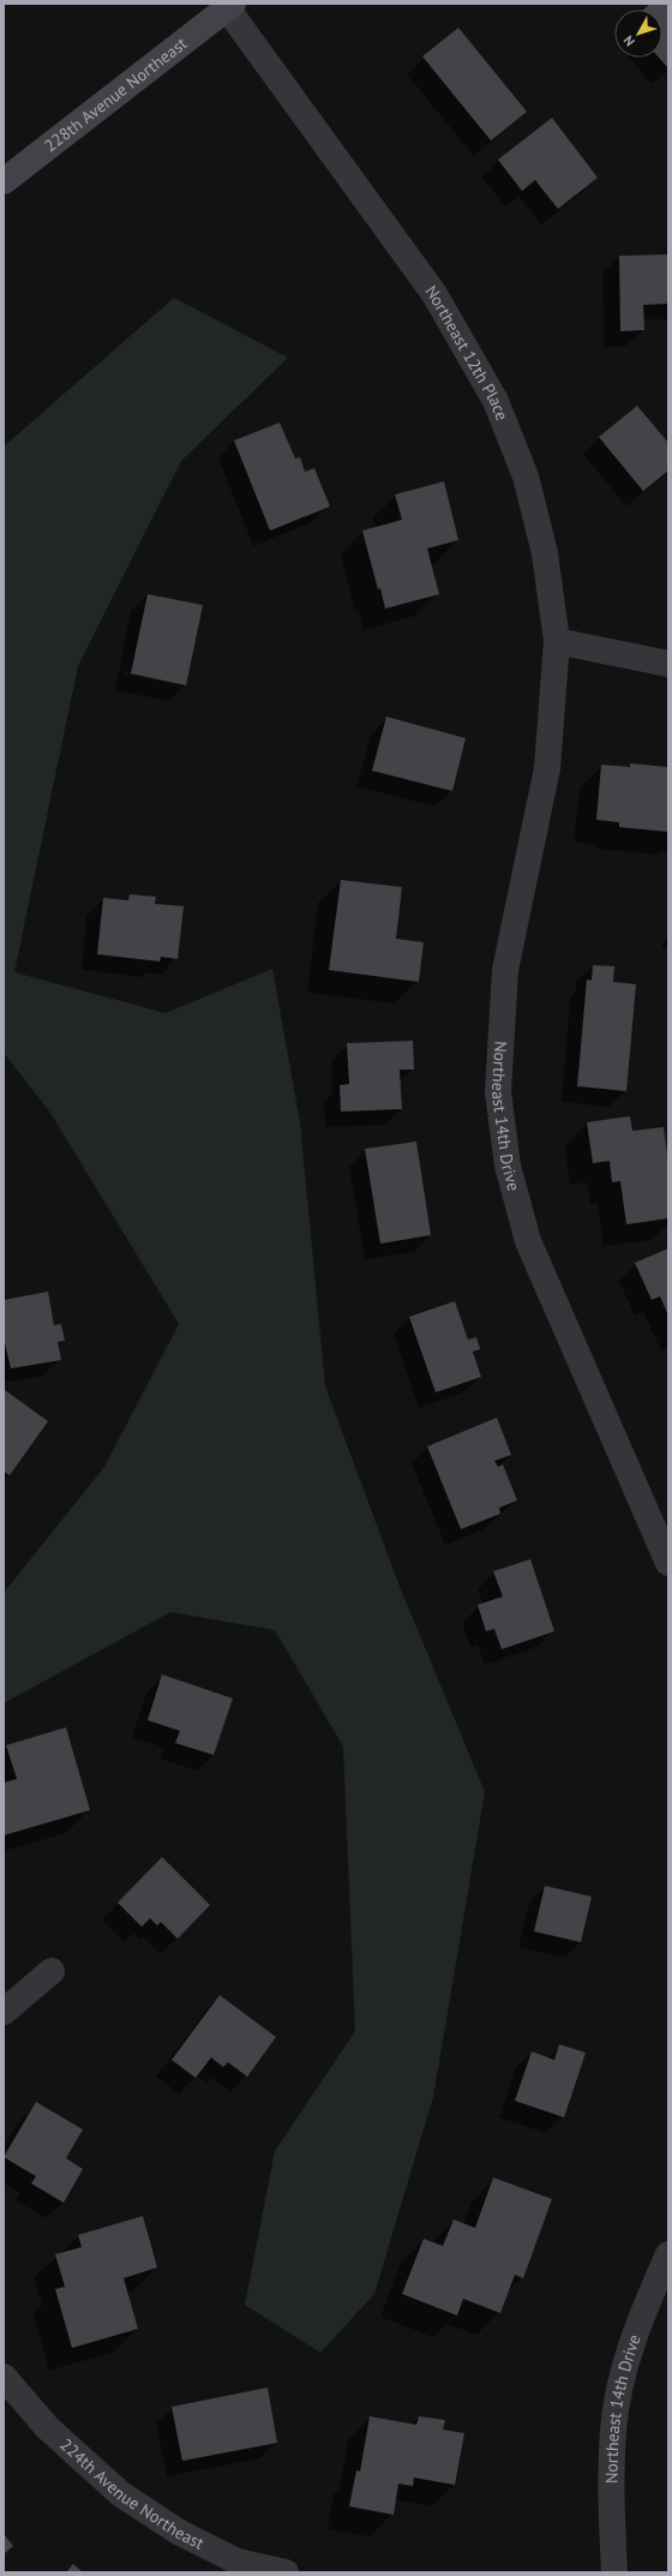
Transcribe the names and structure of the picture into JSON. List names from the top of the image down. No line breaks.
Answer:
{"streets":{"main road":["228th Avenue Northeast"],"street":["Northeast 12th Place","Northeast 14th Drive","224th Avenue Northeast"]},"crossings":[["228th Avenue Northeast","Northeast 12th Place"],["Northeast 12th Place","Northeast 14th Drive"]],"north":"bottom left"}
